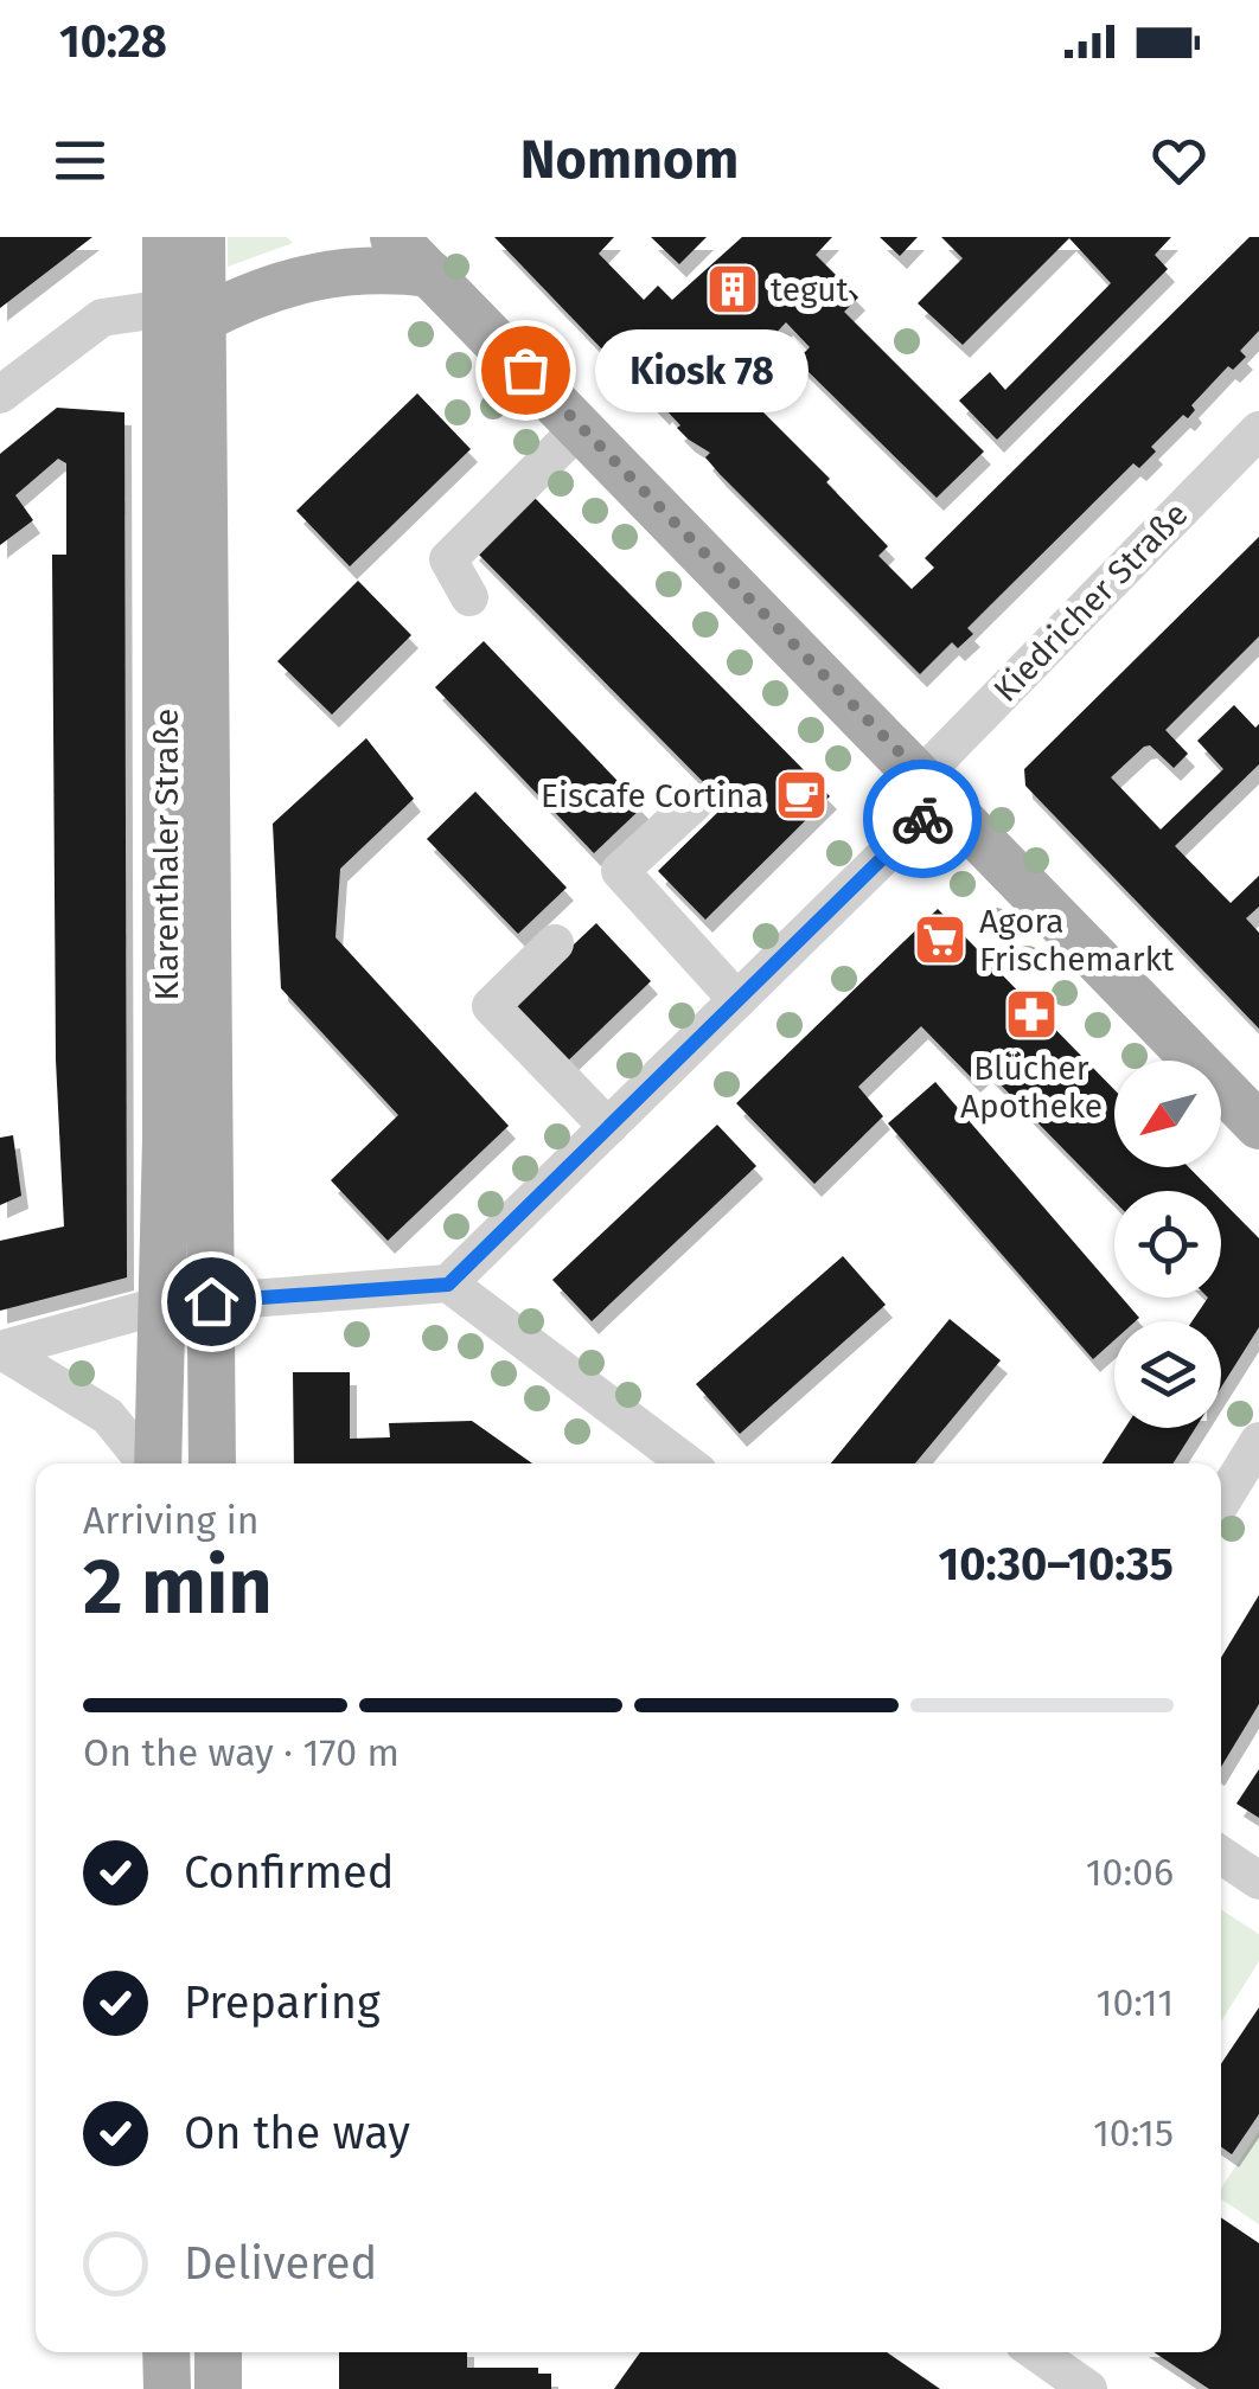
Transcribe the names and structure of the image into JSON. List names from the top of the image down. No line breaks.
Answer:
{"streets":{"main road":["Klarenthaler Straße"],"street":["Kiedricher Straße"]},"places":{"building":["tegut"],"other":["Kiosk 78"],"cafe":["Eiscafe Cortina"],"supermarket":["Agora Frischemarkt"],"pharmacy":["Blücher Apotheke"]},"north":"bottom left","page":{"status":"10:28","header":"Nomnom","bubble":"Kiosk 78","heading":["2 min","Arriving in","10:30–10:35"],"bar":"On the way · 170 m","list":[["Confirmed","10:06"],["Preparing","10:11"],["On the way","10:15"],"Delivered"]}}
